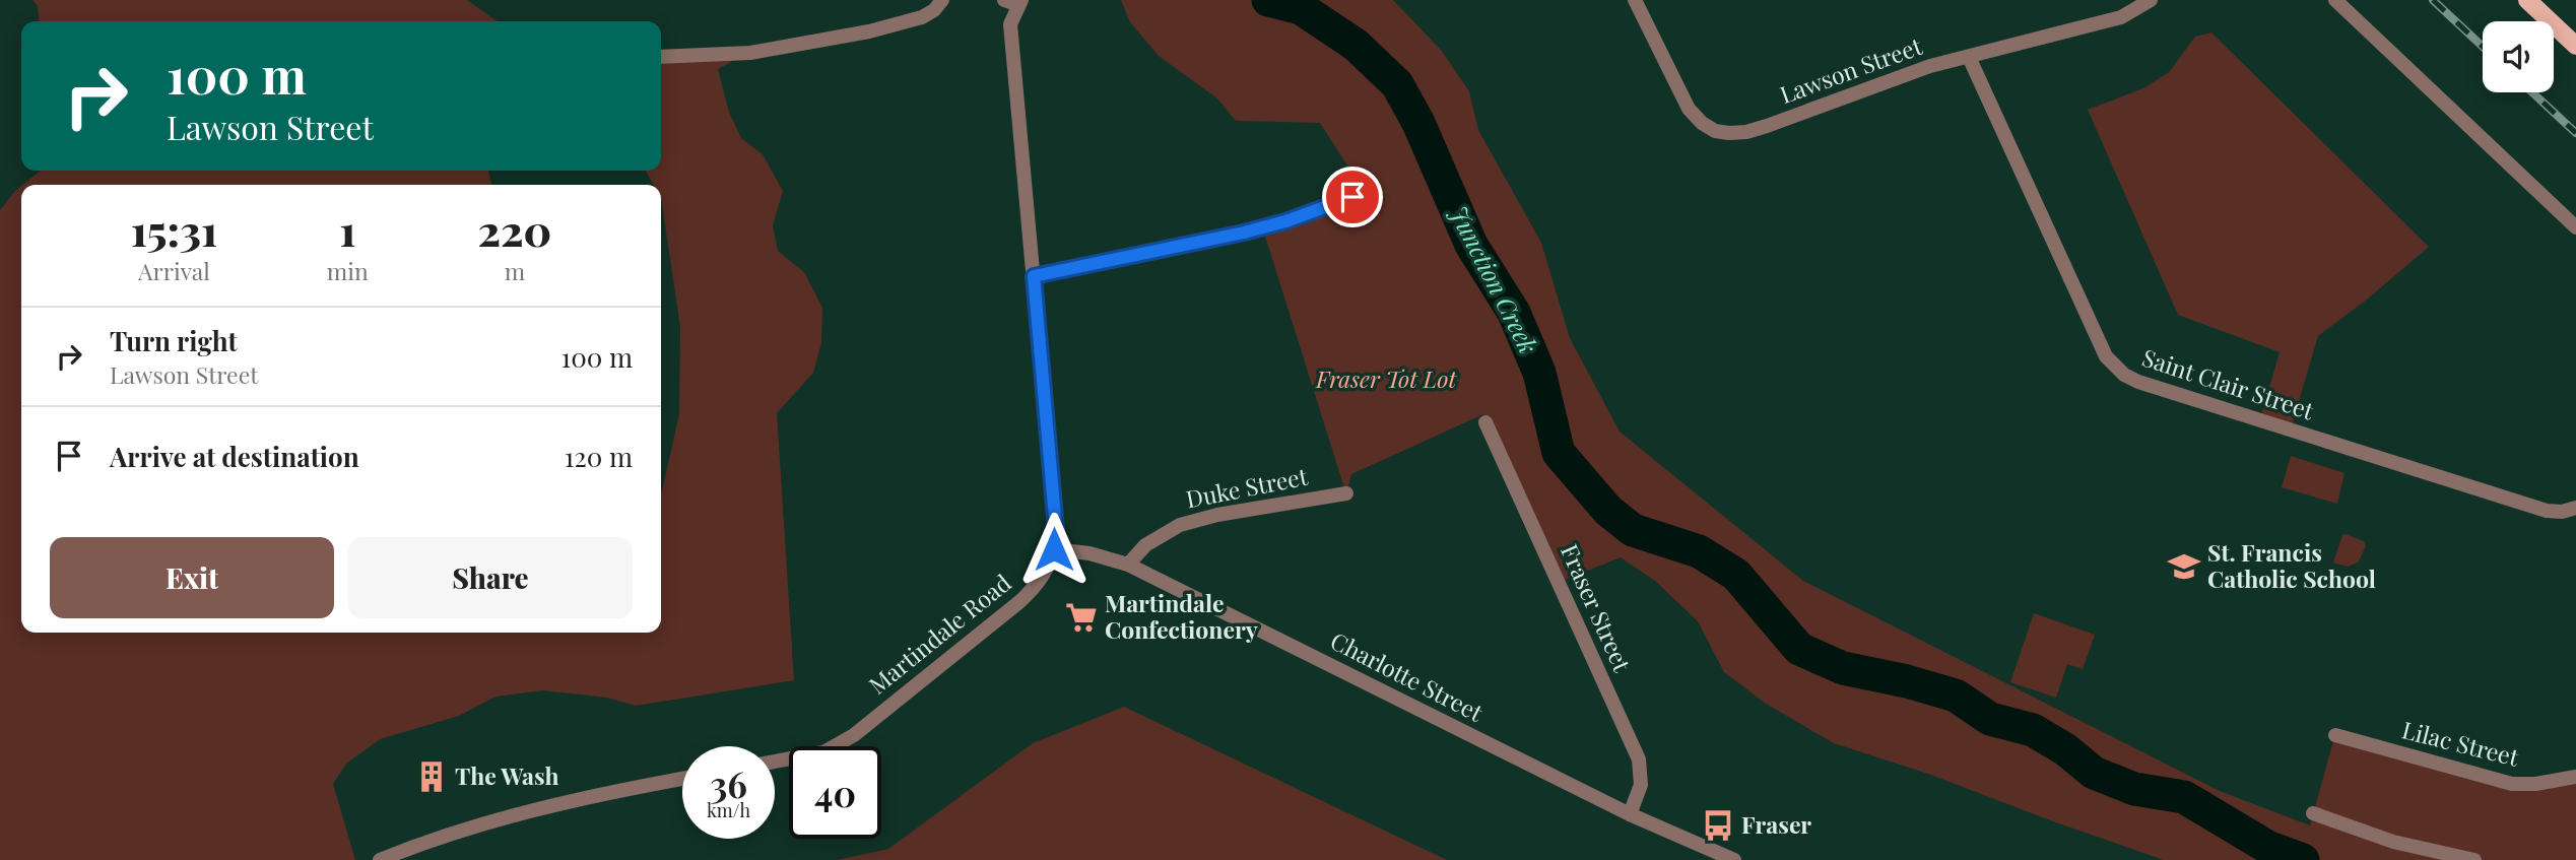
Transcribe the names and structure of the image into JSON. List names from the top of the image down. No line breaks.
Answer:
{"streets":{"street":["Lawson Street","Saint Clair Street","Duke Street","Fraser Street","Martindale Road","Charlotte Street","Lilac Street"]},"crossings":[["Lawson Street","Saint Clair Street"],["Duke Street","Charlotte Street"],["Fraser Street","Charlotte Street"],["Martindale Road","Charlotte Street"]],"water":["Junction Creek"],"parks":["Fraser Tot Lot"],"places":{"school or university":["St. Francis Catholic School"],"supermarket":["Martindale Confectionery"],"building":["The Wash"],"bus stop":["Fraser"]},"page":{"turn":["100 m","Lawson Street"],"eta":["15:31","Arrival","1","min","220","m"],"list":[{"name":"Turn right","note":"Lawson Street","value":"100 m"},{"name":"Arrive at destination","value":"120 m"}],"buttons":["Exit","Share"],"speed":"36 km/h","limit":"40"}}
